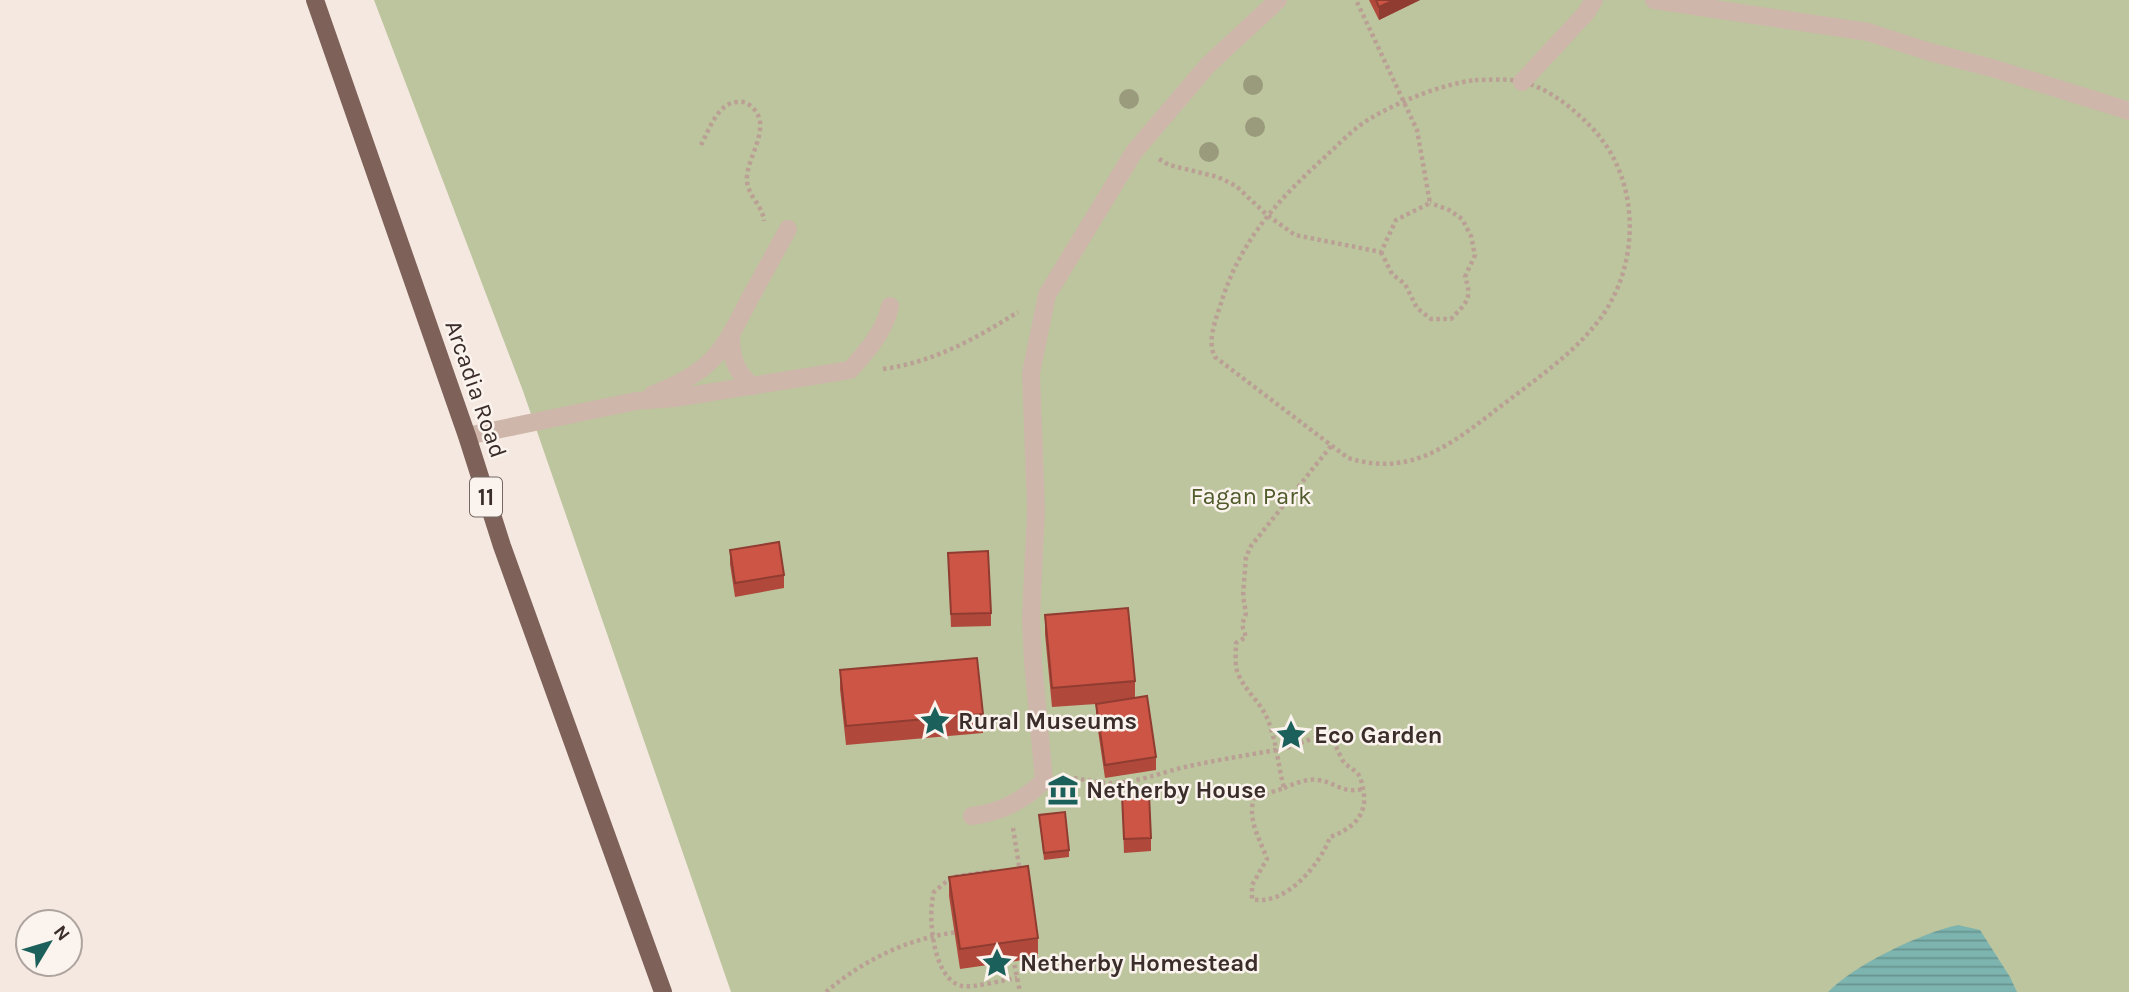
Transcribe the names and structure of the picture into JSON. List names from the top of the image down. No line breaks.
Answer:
{"streets":{"main road":["Arcadia Road","11"]},"parks":["Fagan Park"],"places":{"place":["Rural Museums","Eco Garden","Netherby Homestead"],"museum":["Netherby House"]},"north":"top right"}
